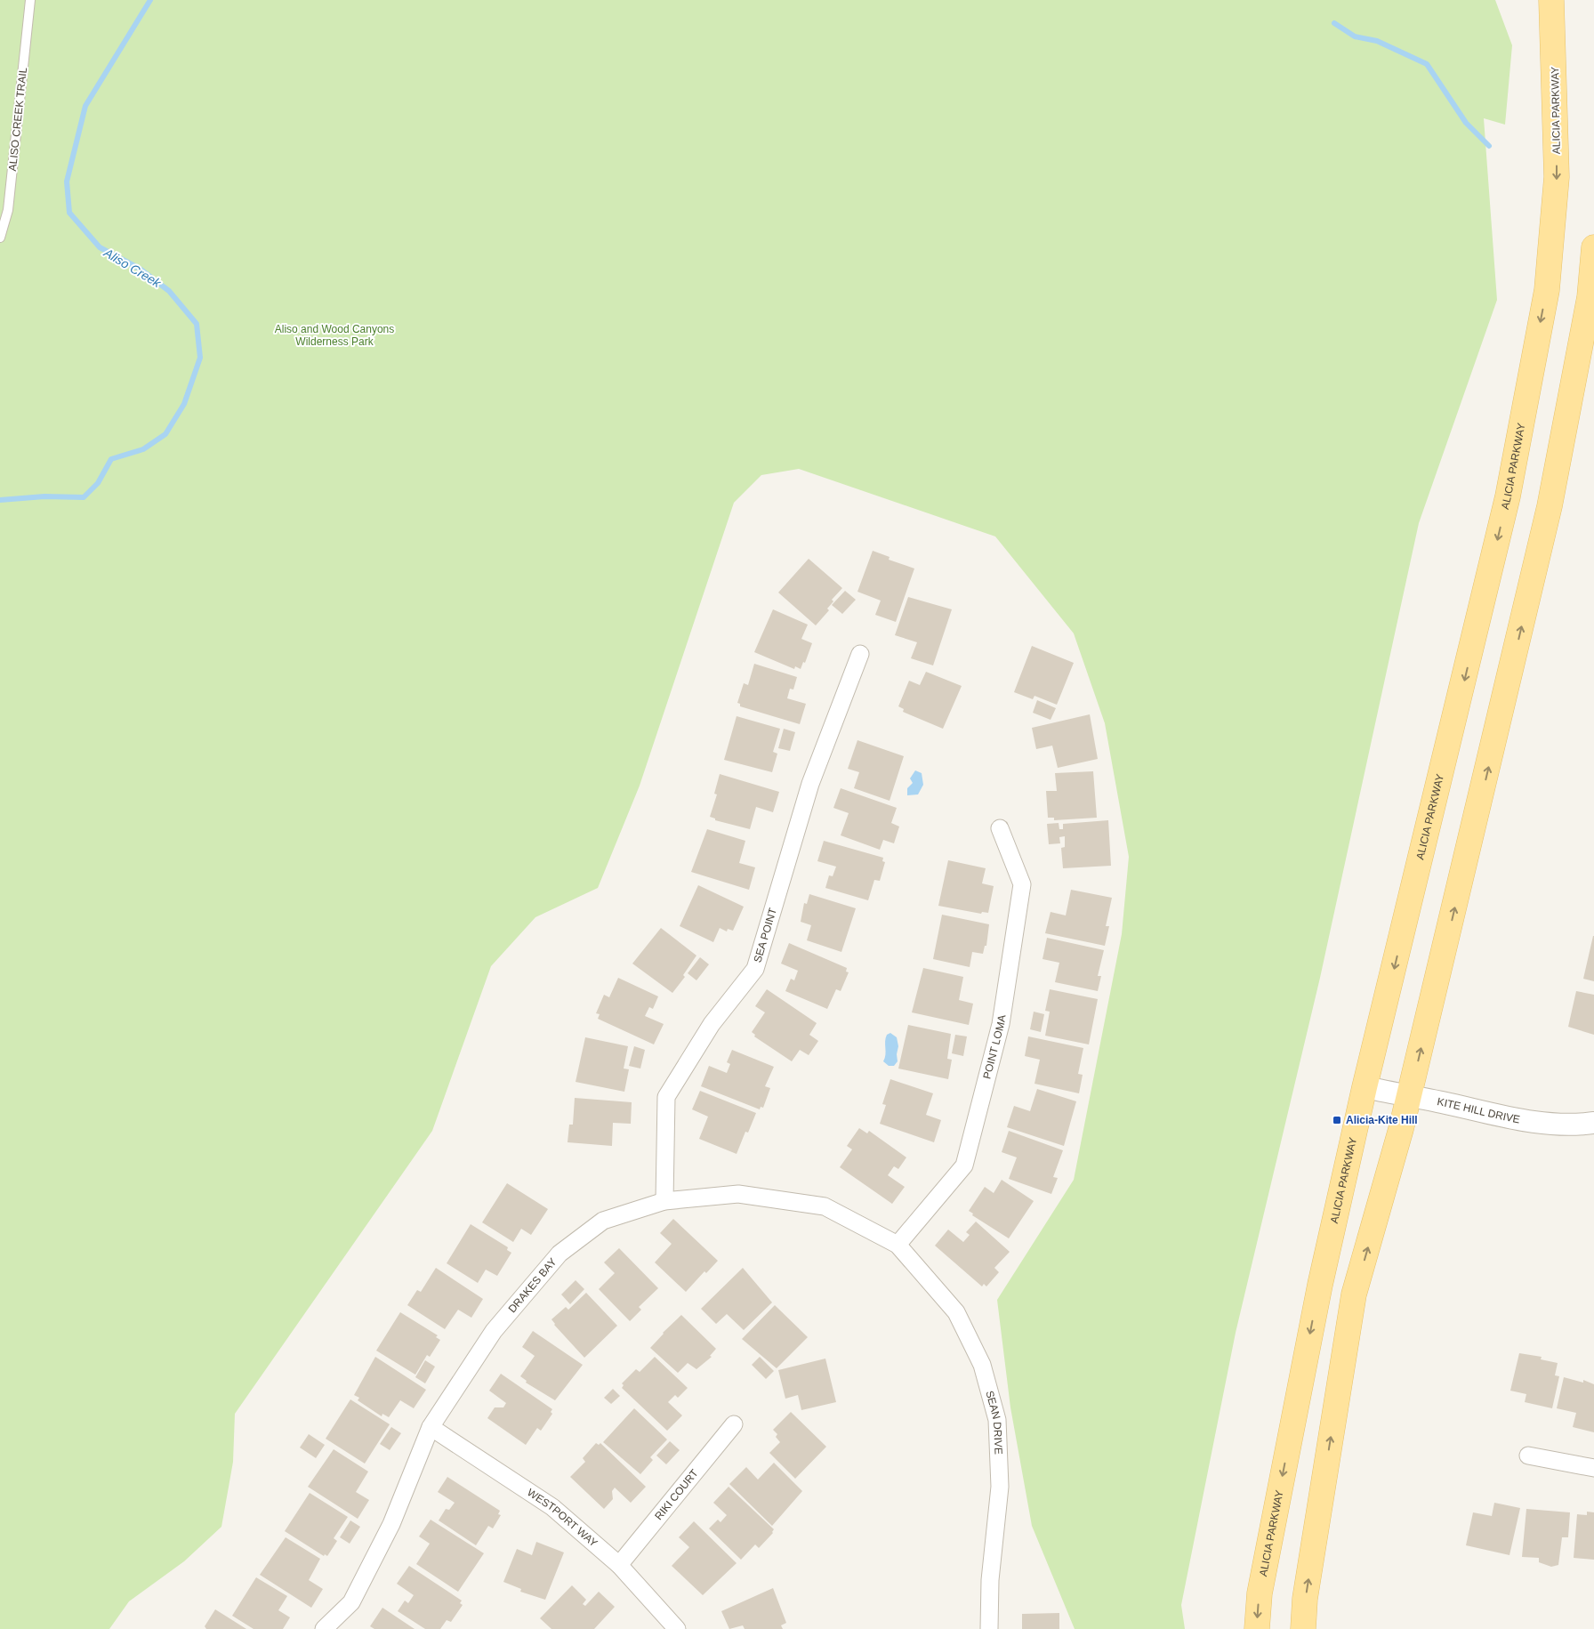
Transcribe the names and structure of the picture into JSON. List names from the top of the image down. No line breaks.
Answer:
{"streets":{"main road":["ALICIA PARKWAY"],"street":["SEA POINT","POINT LOMA","KITE HILL DRIVE","DRAKES BAY","SEAN DRIVE","RIKI COURT","WESTPORT WAY"],"lane":["ALISO CREEK TRAIL"]},"crossings":[["ALICIA PARKWAY","KITE HILL DRIVE"],["SEA POINT","DRAKES BAY"],["POINT LOMA","DRAKES BAY"],["POINT LOMA","SEAN DRIVE"],["DRAKES BAY","SEAN DRIVE"],["DRAKES BAY","WESTPORT WAY"],["RIKI COURT","WESTPORT WAY"]],"water":["Aliso Creek"],"parks":["Aliso and Wood Canyons Wilderness Park"],"places":{"transit":["Alicia-Kite Hill"]}}
